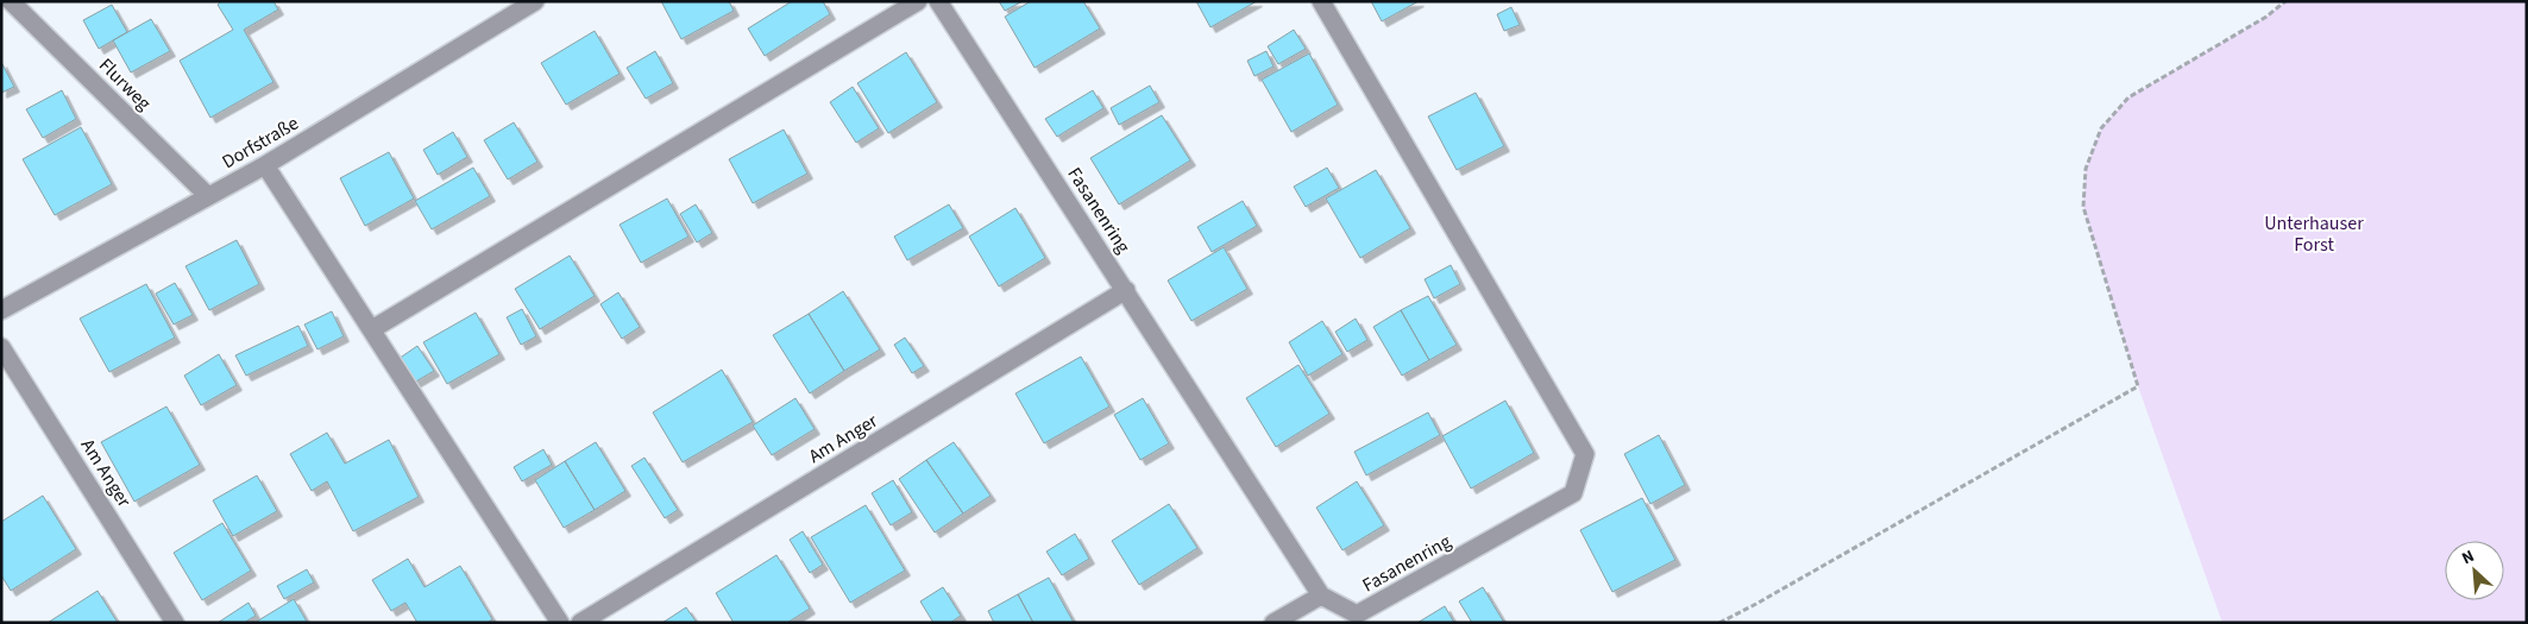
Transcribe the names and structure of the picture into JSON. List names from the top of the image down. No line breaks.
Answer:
{"streets":{"street":["Flurweg","Dorfstraße","Fasanenring","Am Anger"]},"crossings":[["Flurweg","Dorfstraße"],["Fasanenring","Am Anger"]],"parks":["Unterhauser Forst"],"north":"top left"}
